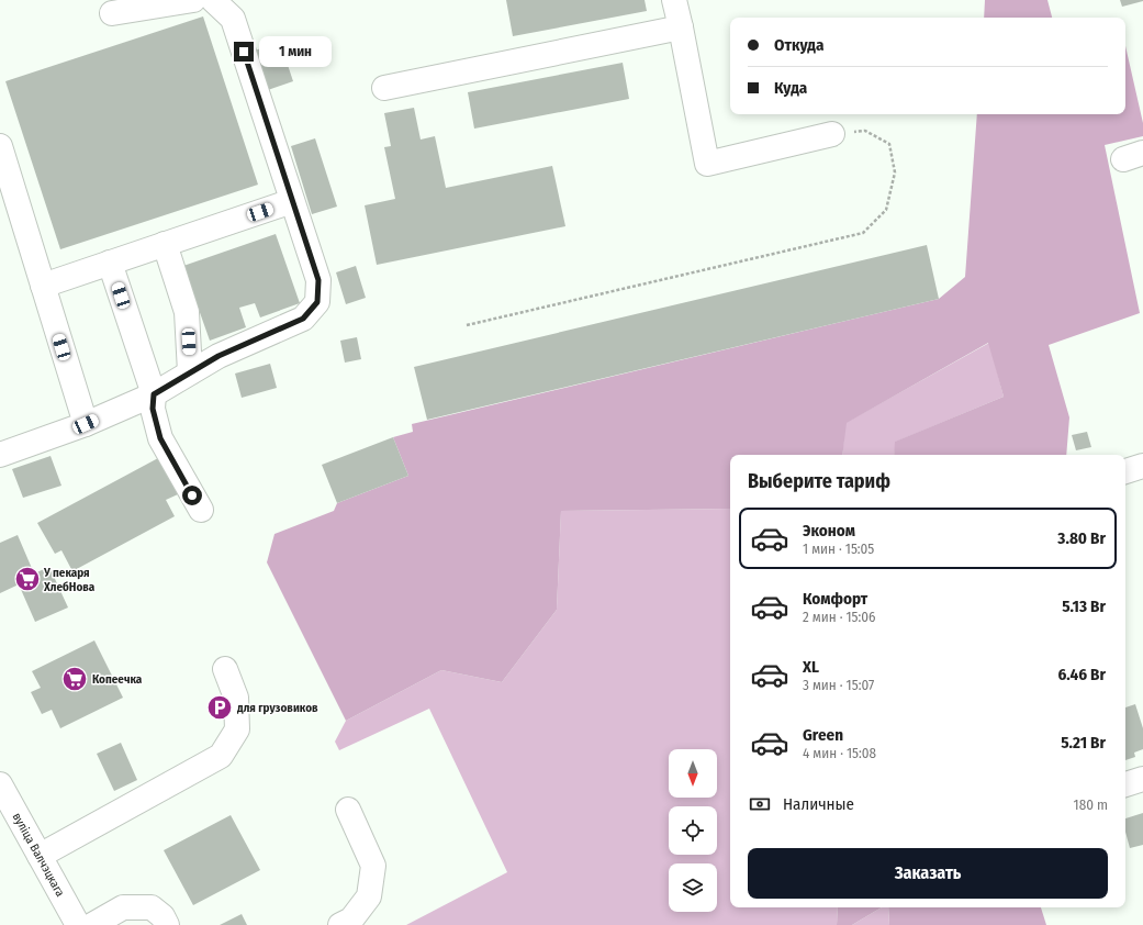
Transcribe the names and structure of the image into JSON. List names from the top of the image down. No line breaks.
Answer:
{"streets":{"street":["вуліца Валчэцкага"]},"places":{"supermarket":["У пекаря ХлебНова","Копеечка"],"parking":["для грузовиков"]},"north":"bottom","page":{"banner":["Откуда","Куда"],"bubble":"1 мин","heading":"Выберите тариф","list":[{"name":"Эконом","note":"1 мин · 15:05","value":"3.80 Br"},{"name":"Комфорт","note":"2 мин · 15:06","value":"5.13 Br"},{"name":"XL","note":"3 мин · 15:07","value":"6.46 Br"},{"name":"Green","note":"4 мин · 15:08","value":"5.21 Br"}],"pay":["Наличные","180 m"],"buttons":"Заказать"}}
